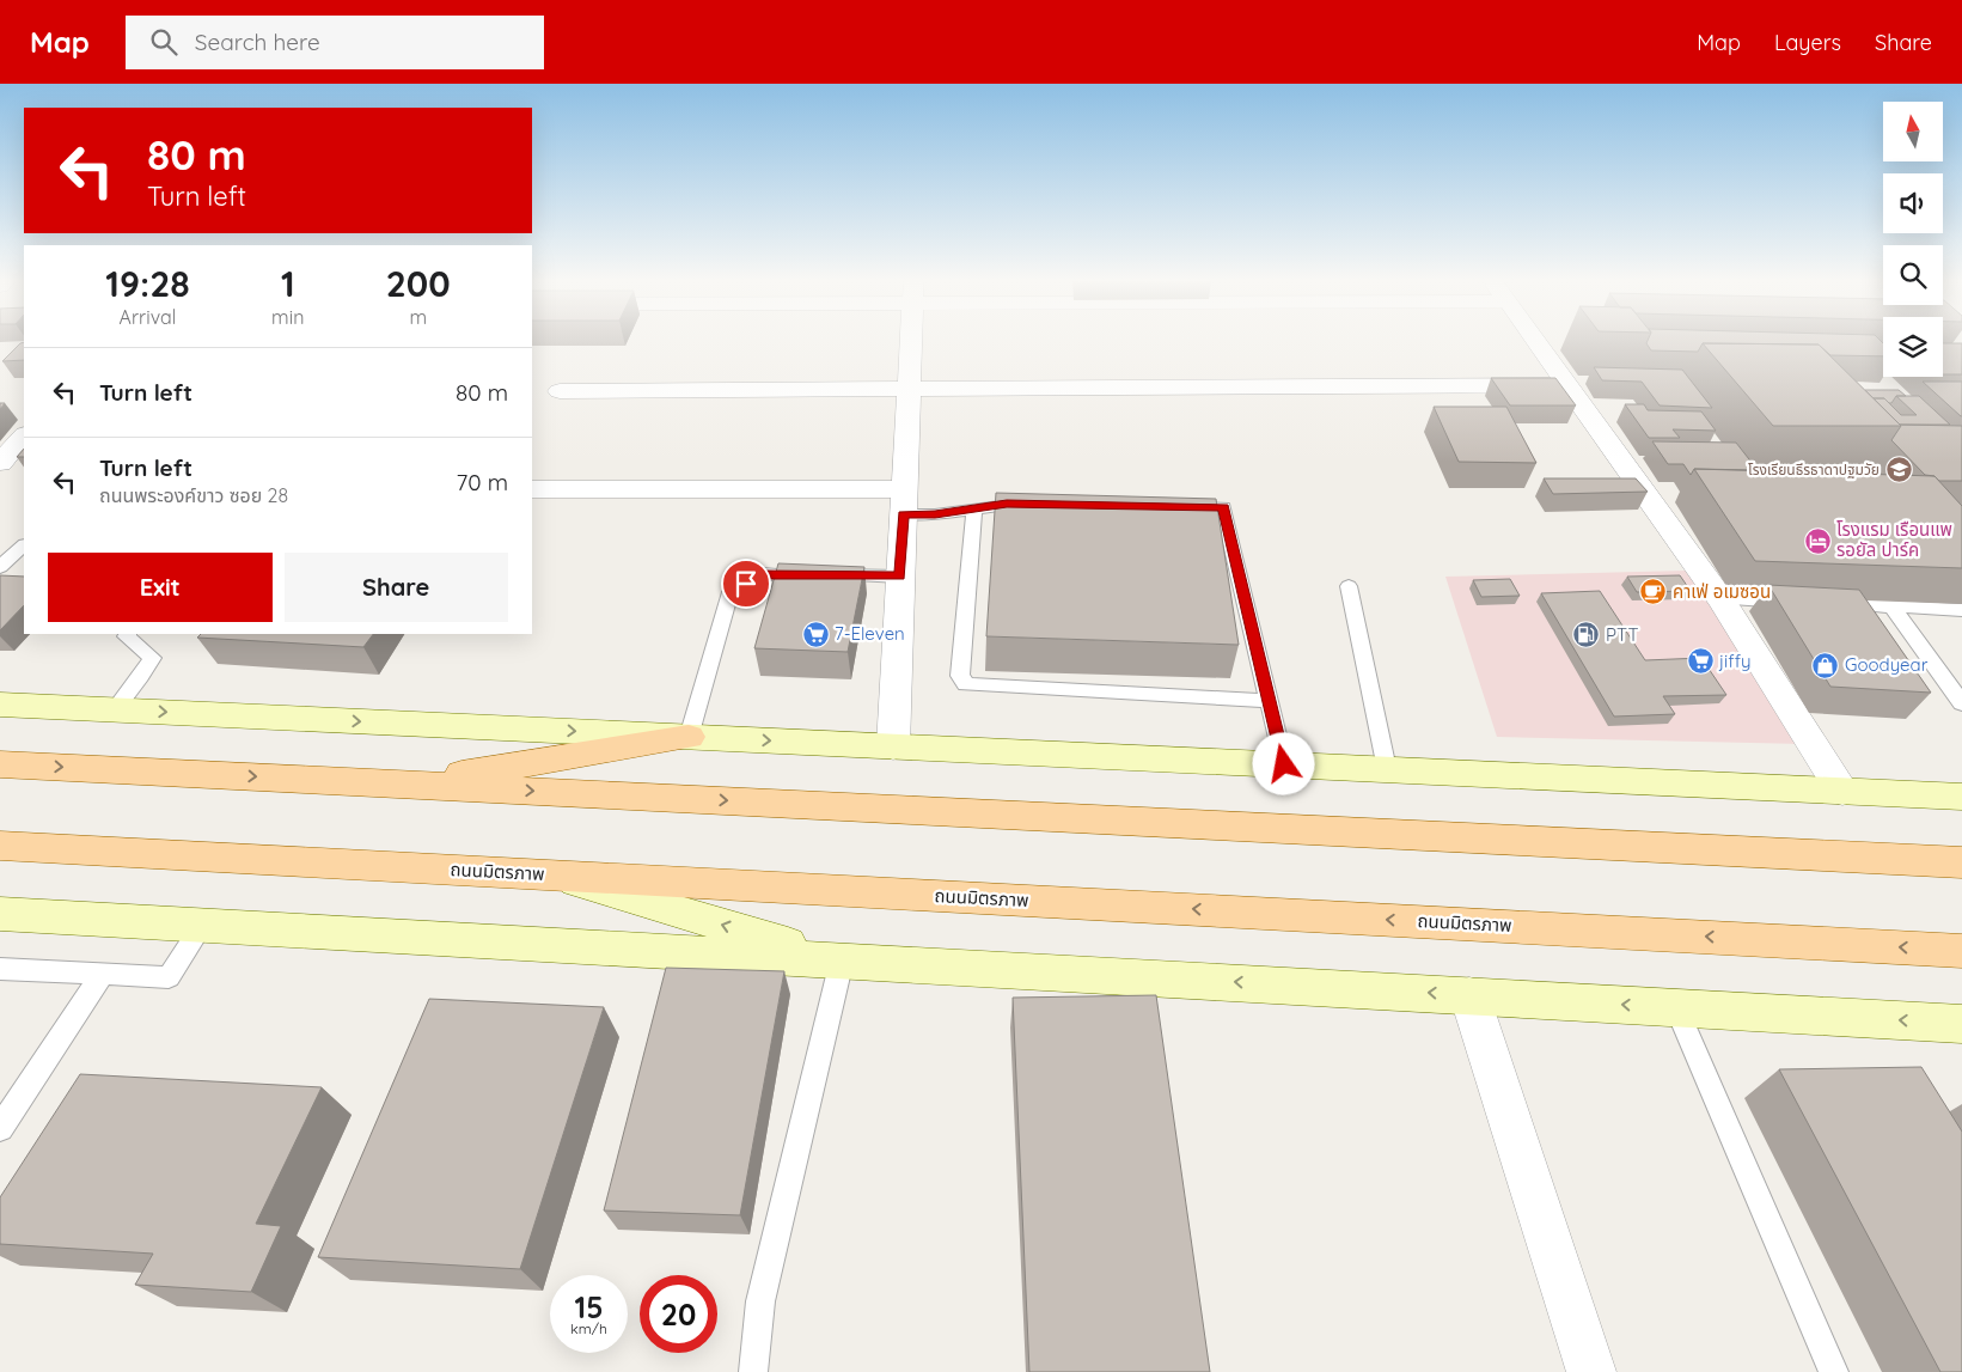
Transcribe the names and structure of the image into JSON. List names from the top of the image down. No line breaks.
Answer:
{"streets":{"main road":["ถนนมิตรภาพ"]},"places":{"school or university":["โรงเรียนธีรธาดาปฐมวัย"],"hotel":["โรงแรม เรือนแพ รอยัล ปาร์ค"],"cafe":["คาเฟ่ อเมซอน"],"supermarket":["7-Eleven","jiffy"],"fuel station":["PTT"],"shop":["Goodyear"]},"north":"top","page":{"header":"Map","search":"Search here","nav":["Map","Layers","Share"],"turn":["80 m","Turn left"],"eta":["19:28","Arrival","1","min","200","m"],"list":[{"name":"Turn left","value":"80 m"},{"name":"Turn left","note":"ถนนพระองค์ขาว ซอย 28","value":"70 m"}],"buttons":["Exit","Share"],"speed":"15 km/h","limit":"20"}}
